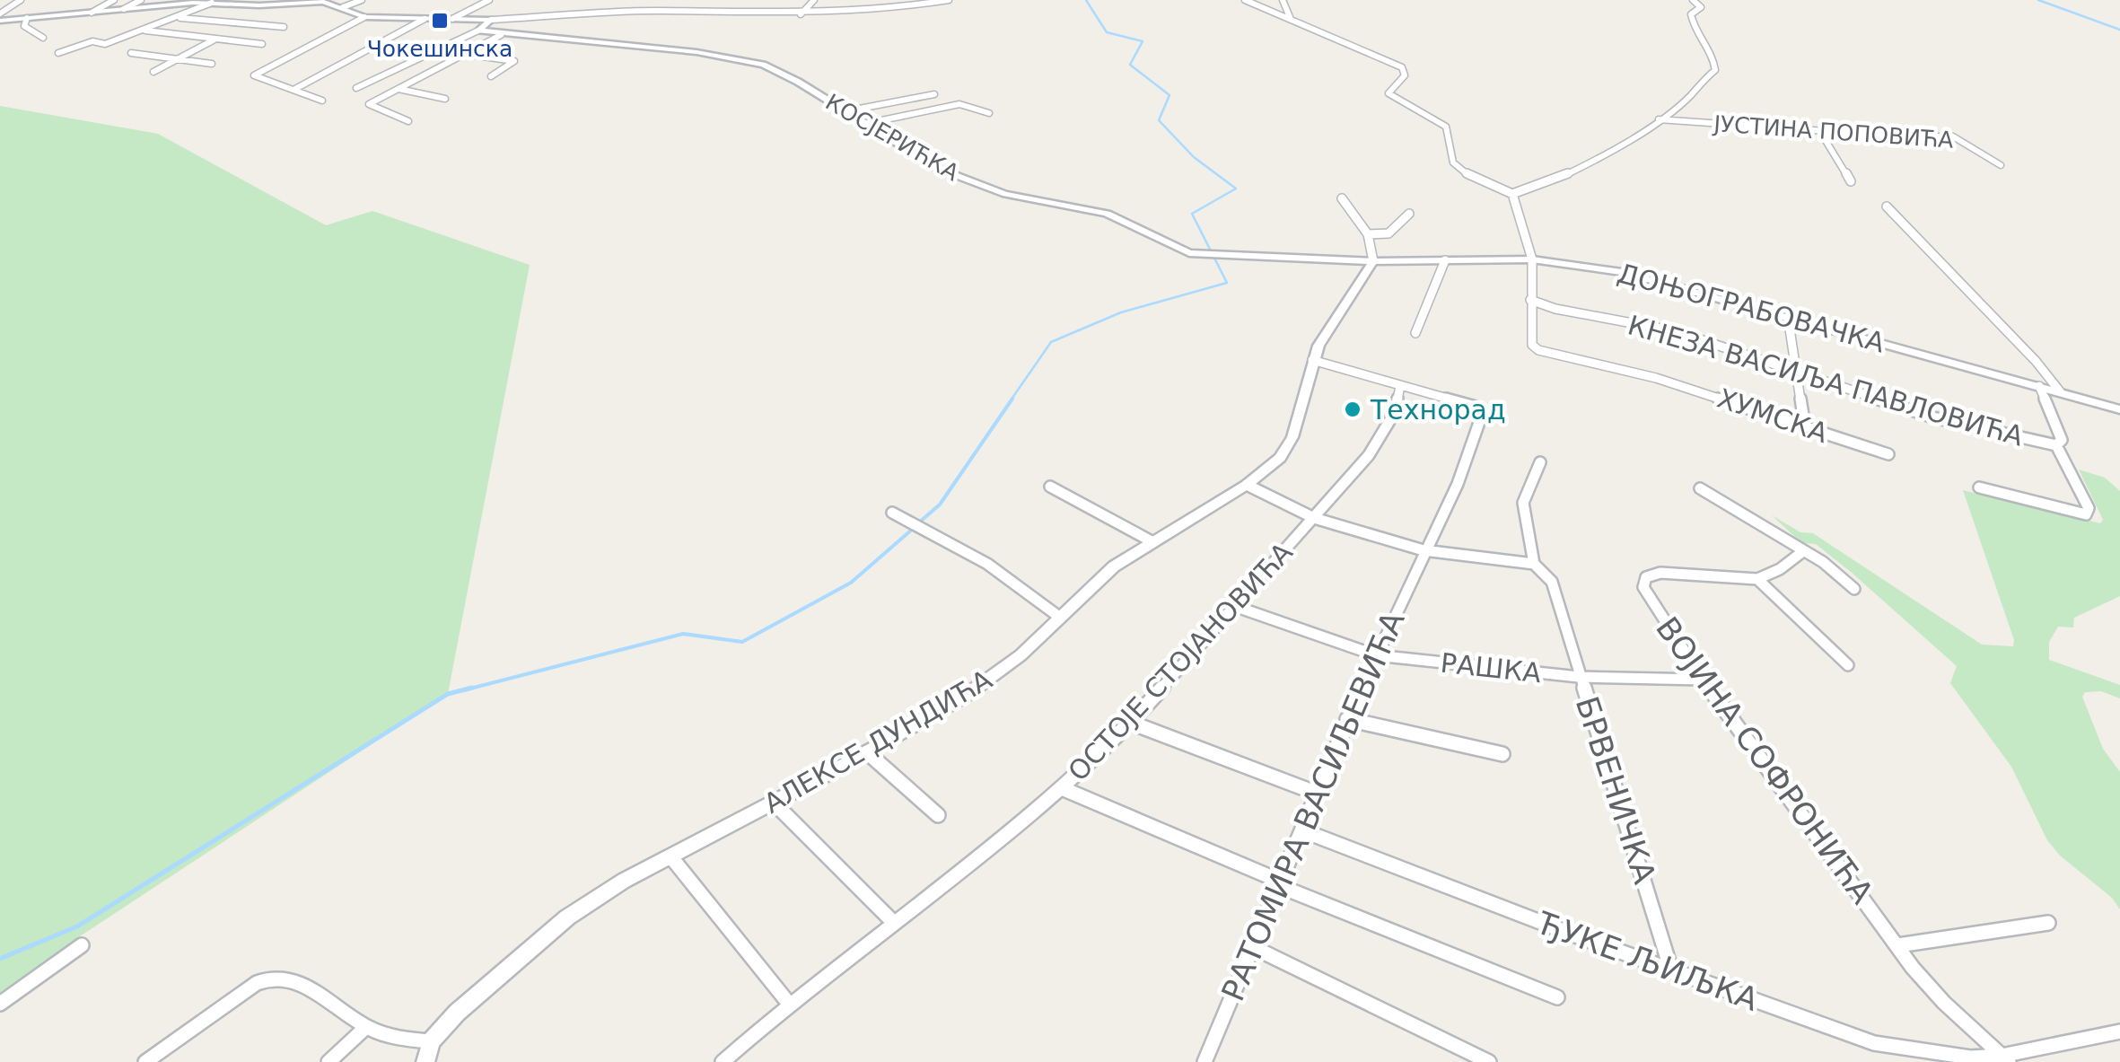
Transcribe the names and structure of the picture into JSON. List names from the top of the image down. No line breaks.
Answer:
{"streets":{"street":["ЈУСТИНА ПОПОВИЋА","КОСЈЕРИЋКА","ДОЊОГРАБОВАЧКА","КНЕЗА ВАСИЉА ПАВЛОВИЋА","ХУМСКА","ОСТОЈЕ СТОЈАНОВИЋА","РАШКА","АЛЕКСЕ ДУНДИЋА","ВОЈИНА СОФРОНИЋА","БРВЕНИЧКА","РАТОМИРА ВАСИЉЕВИЋА","ЂУКЕ ЉИЉКА"]},"crossings":[["КОСЈЕРИЋКА","ДОЊОГРАБОВАЧКА"],["КОСЈЕРИЋКА","АЛЕКСЕ ДУНДИЋА"],["ДОЊОГРАБОВАЧКА","КНЕЗА ВАСИЉА ПАВЛОВИЋА"],["ДОЊОГРАБОВАЧКА","АЛЕКСЕ ДУНДИЋА"],["КНЕЗА ВАСИЉА ПАВЛОВИЋА","ХУМСКА"],["ОСТОЈЕ СТОЈАНОВИЋА","РАШКА"],["ОСТОЈЕ СТОЈАНОВИЋА","РАТОМИРА ВАСИЉЕВИЋА"],["РАШКА","ВОЈИНА СОФРОНИЋА"],["РАШКА","БРВЕНИЧКА"],["РАШКА","РАТОМИРА ВАСИЉЕВИЋА"],["ВОЈИНА СОФРОНИЋА","ЂУКЕ ЉИЉКА"],["БРВЕНИЧКА","ЂУКЕ ЉИЉКА"],["РАТОМИРА ВАСИЉЕВИЋА","ЂУКЕ ЉИЉКА"]],"places":{"transit":["Чокешинска"],"other":["Технорад"]}}
